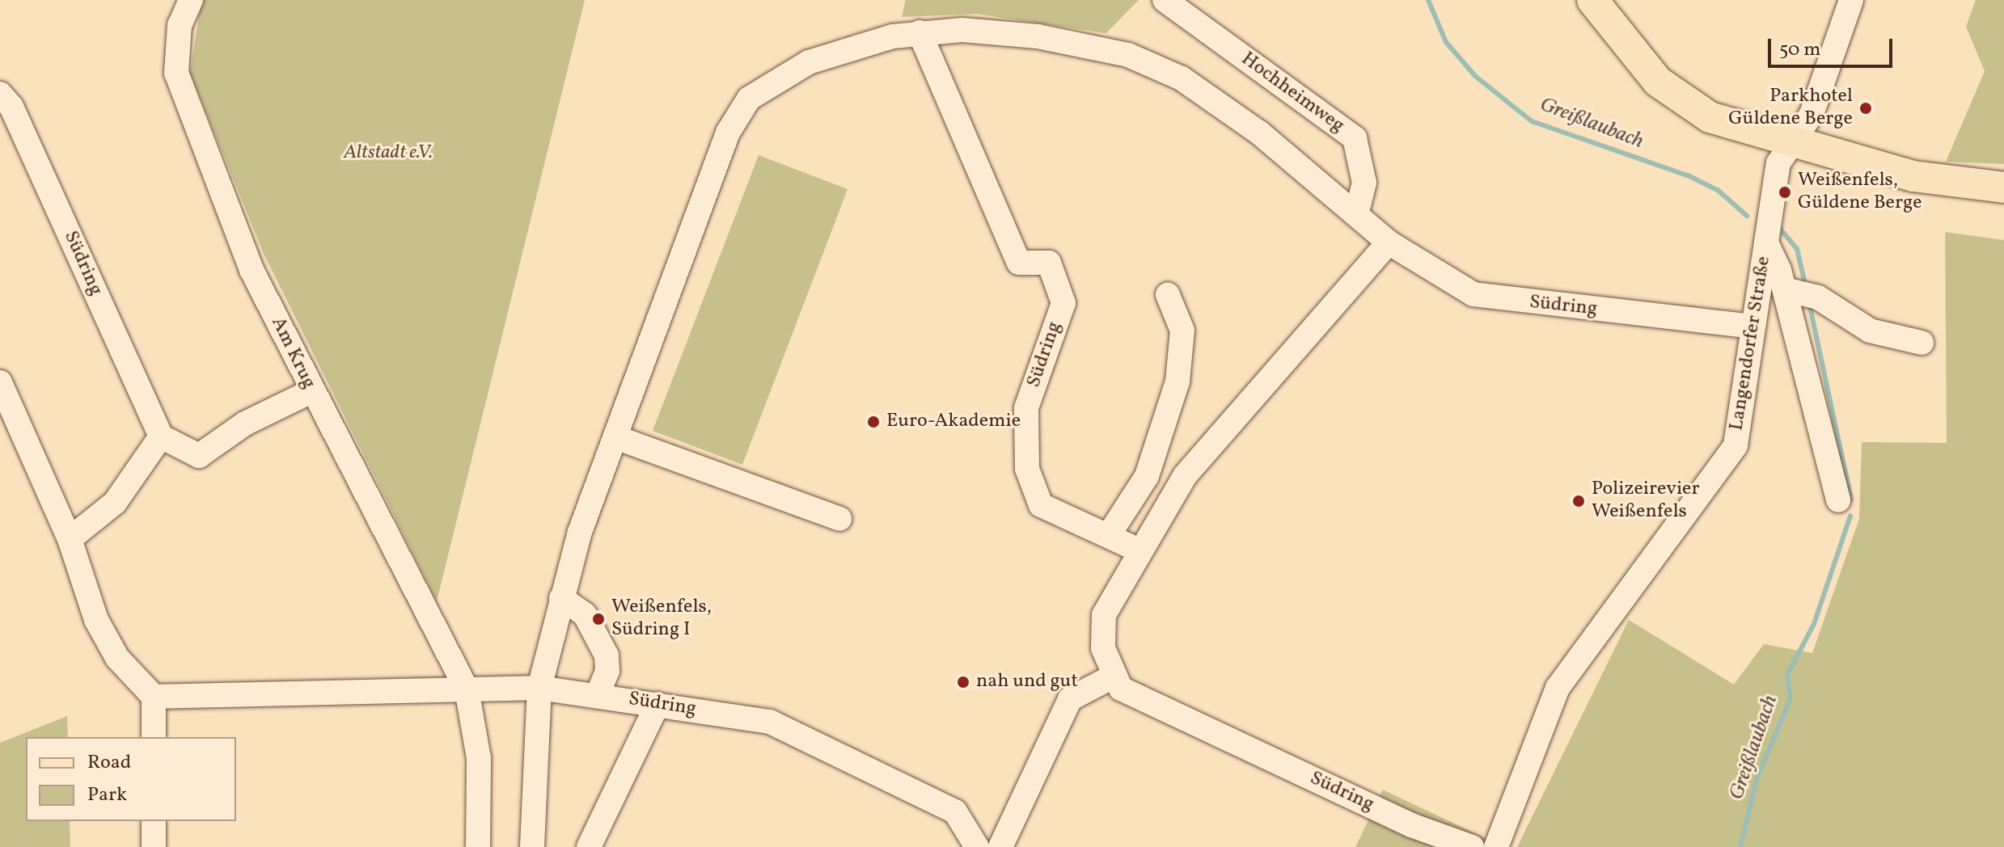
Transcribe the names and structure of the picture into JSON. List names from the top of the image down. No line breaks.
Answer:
{"streets":{"street":["Hochheimweg","Südring","Langendorfer Straße","Am Krug"]},"crossings":[["Hochheimweg","Südring"],["Südring","Langendorfer Straße"],["Südring","Am Krug"]],"water":["Greißlaubach"],"parks":["Altstadt e.V."],"places":["Parkhotel Güldene Berge","Weißenfels, Güldene Berge","Euro-Akademie","Polizeirevier Weißenfels","Weißenfels, Südring I","nah und gut"],"legend":["Road","Park"],"scale_bar":"50 m"}
